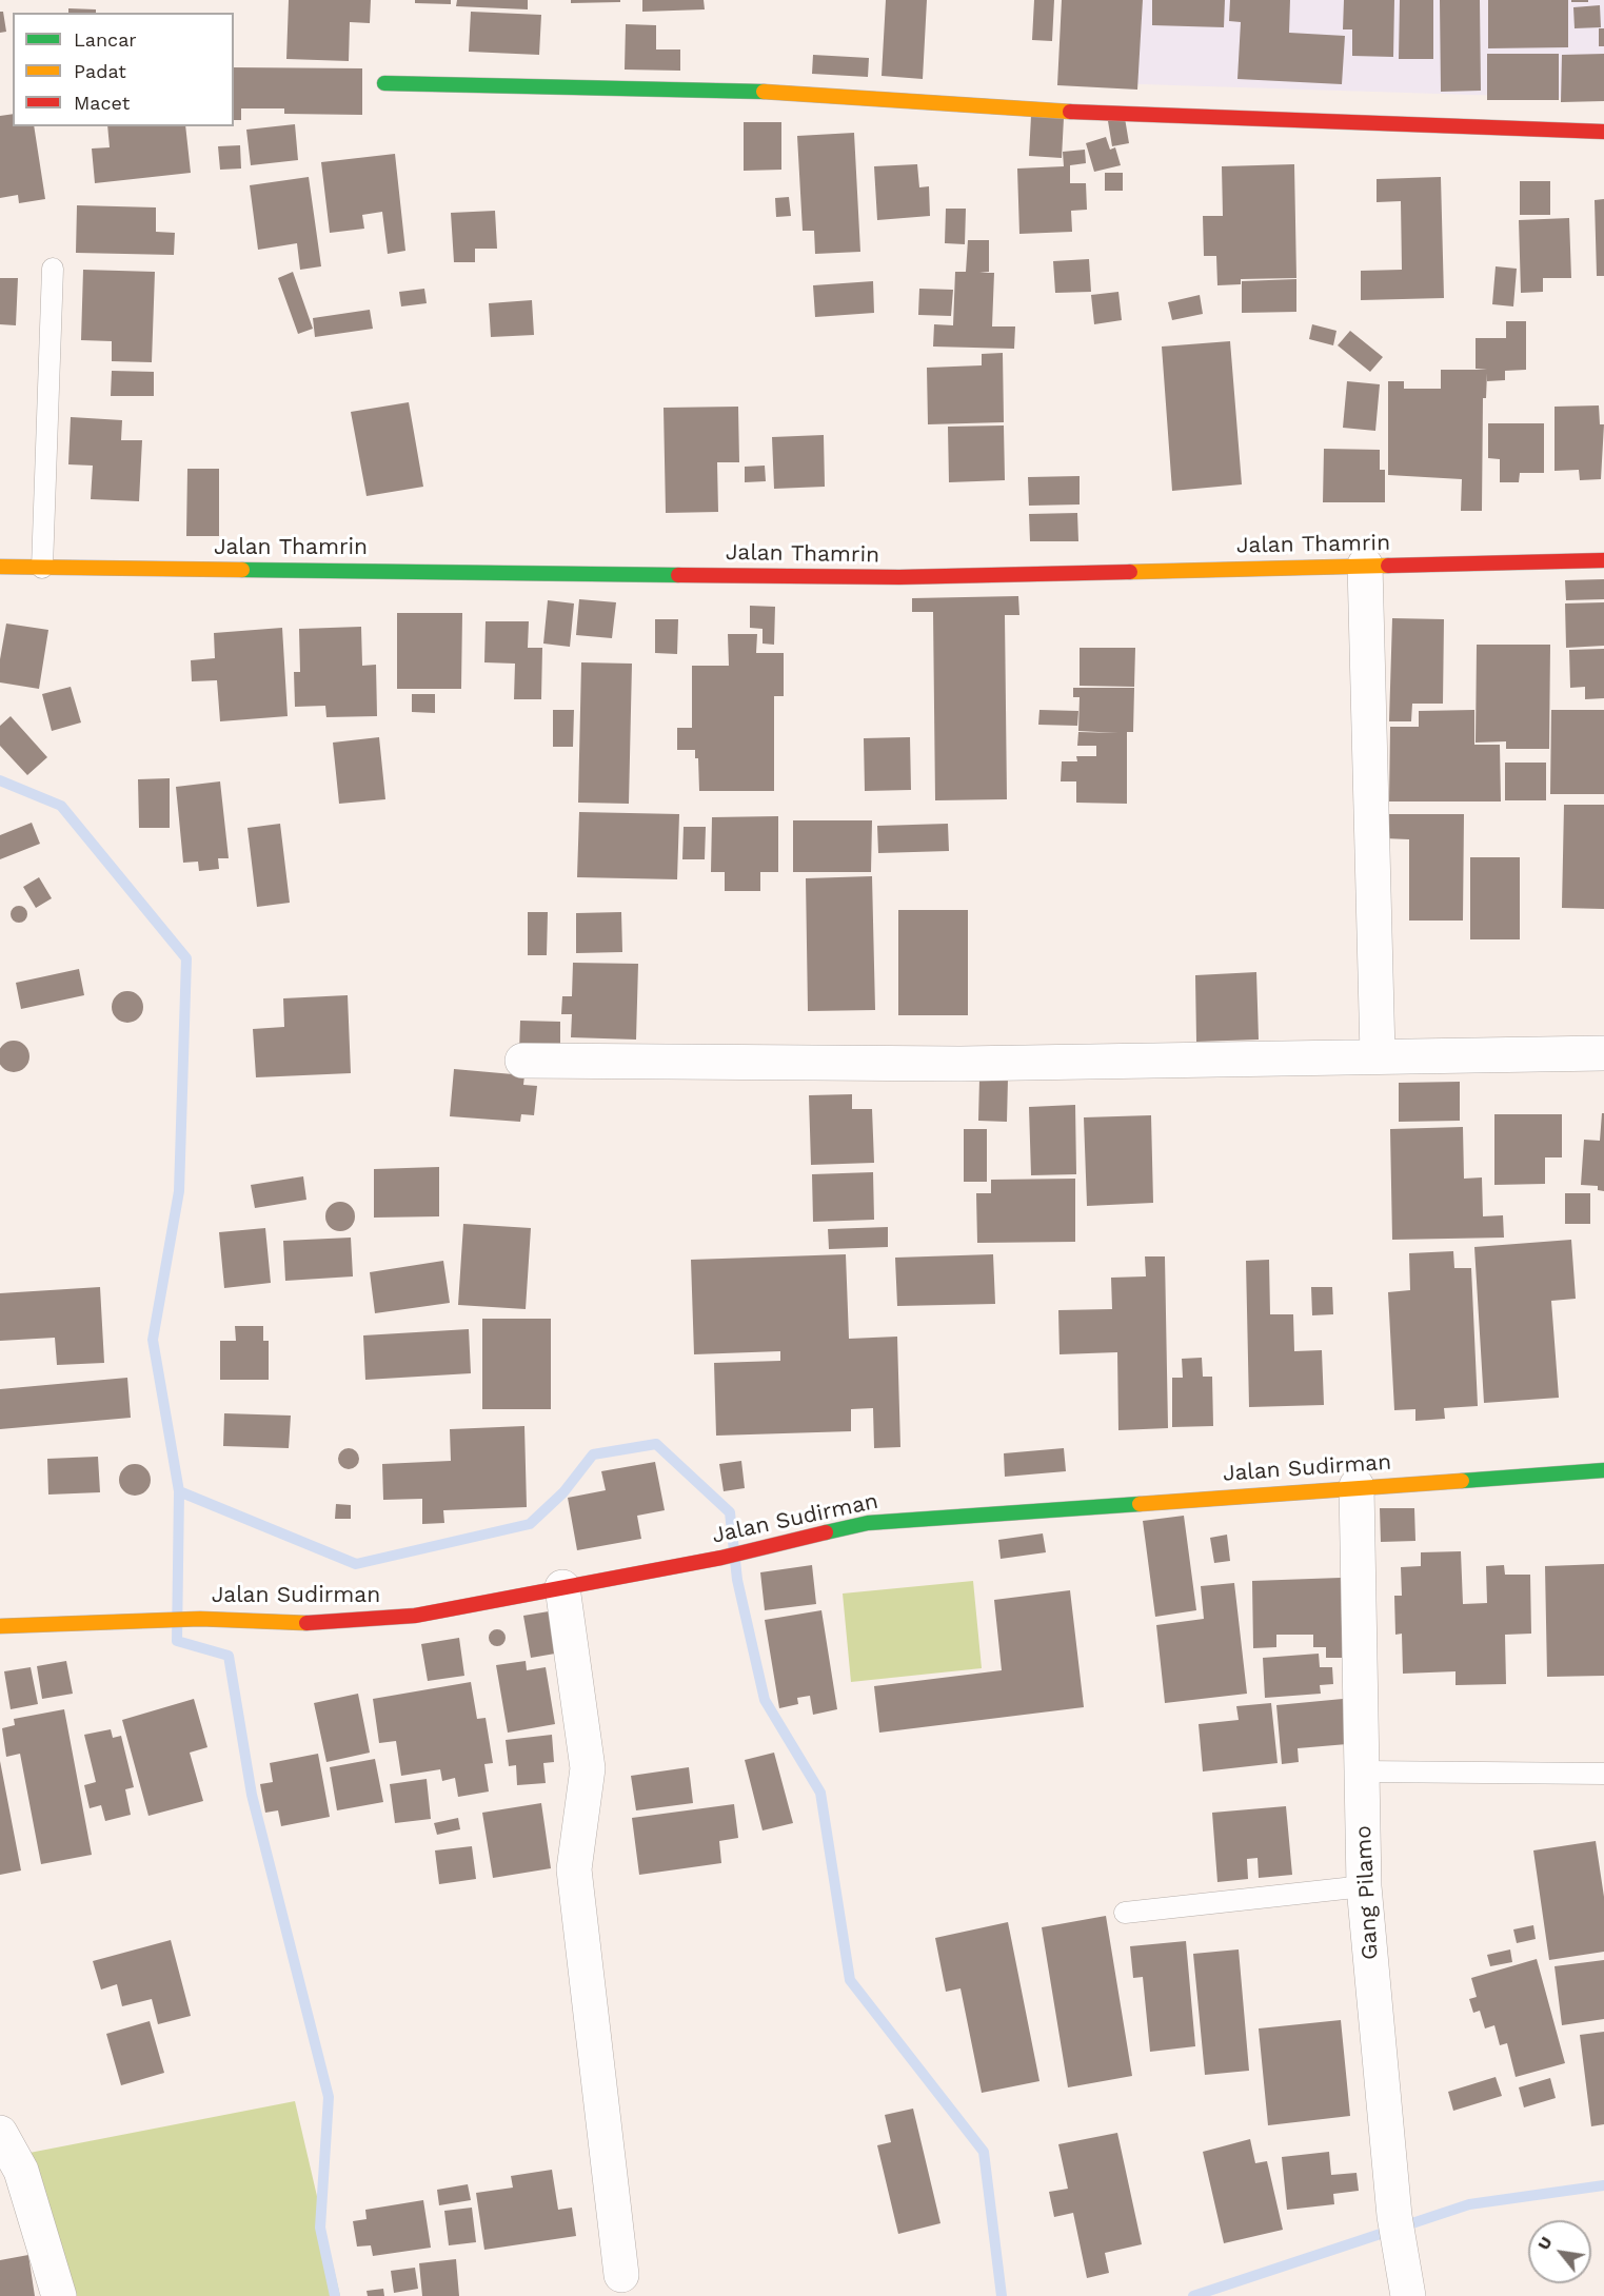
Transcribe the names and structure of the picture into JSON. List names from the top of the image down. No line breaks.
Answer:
{"streets":{"street":["Jalan Thamrin","Jalan Sudirman","Gang Pilamo"]},"crossings":[["Jalan Sudirman","Gang Pilamo"]],"legend":["Lancar","Padat","Macet"],"north":"top left"}
